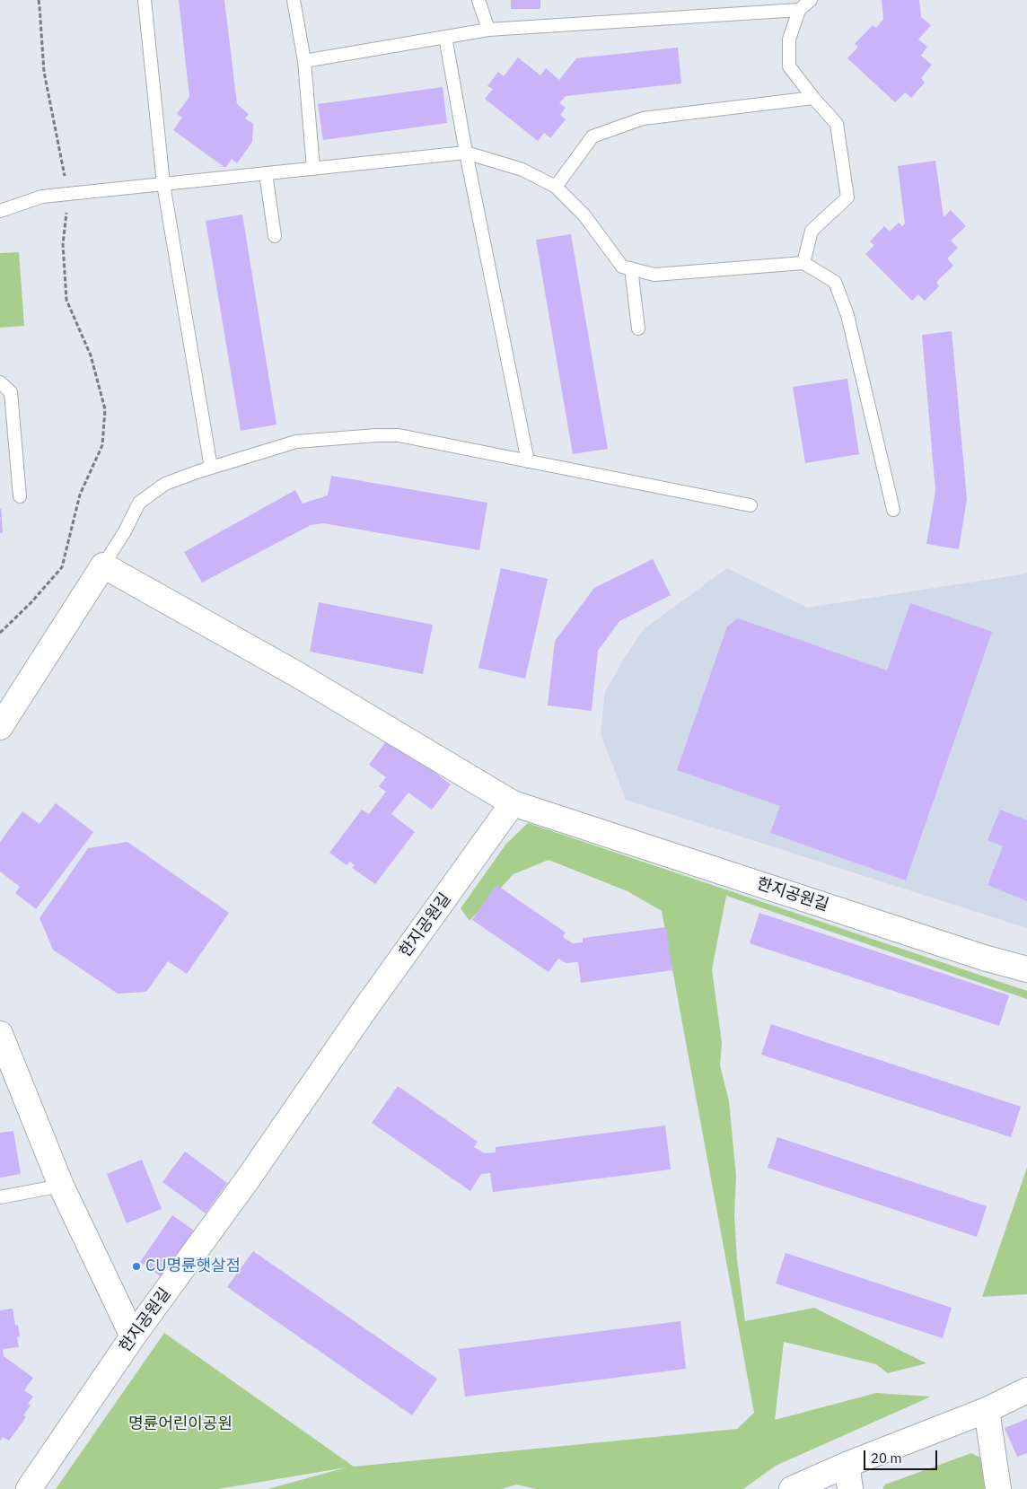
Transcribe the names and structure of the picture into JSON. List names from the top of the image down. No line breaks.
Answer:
{"streets":{"street":["한지공원길"]},"parks":["명륜어린이공원"],"places":["CU명륜햇살점"],"scale_bar":"20 m"}
